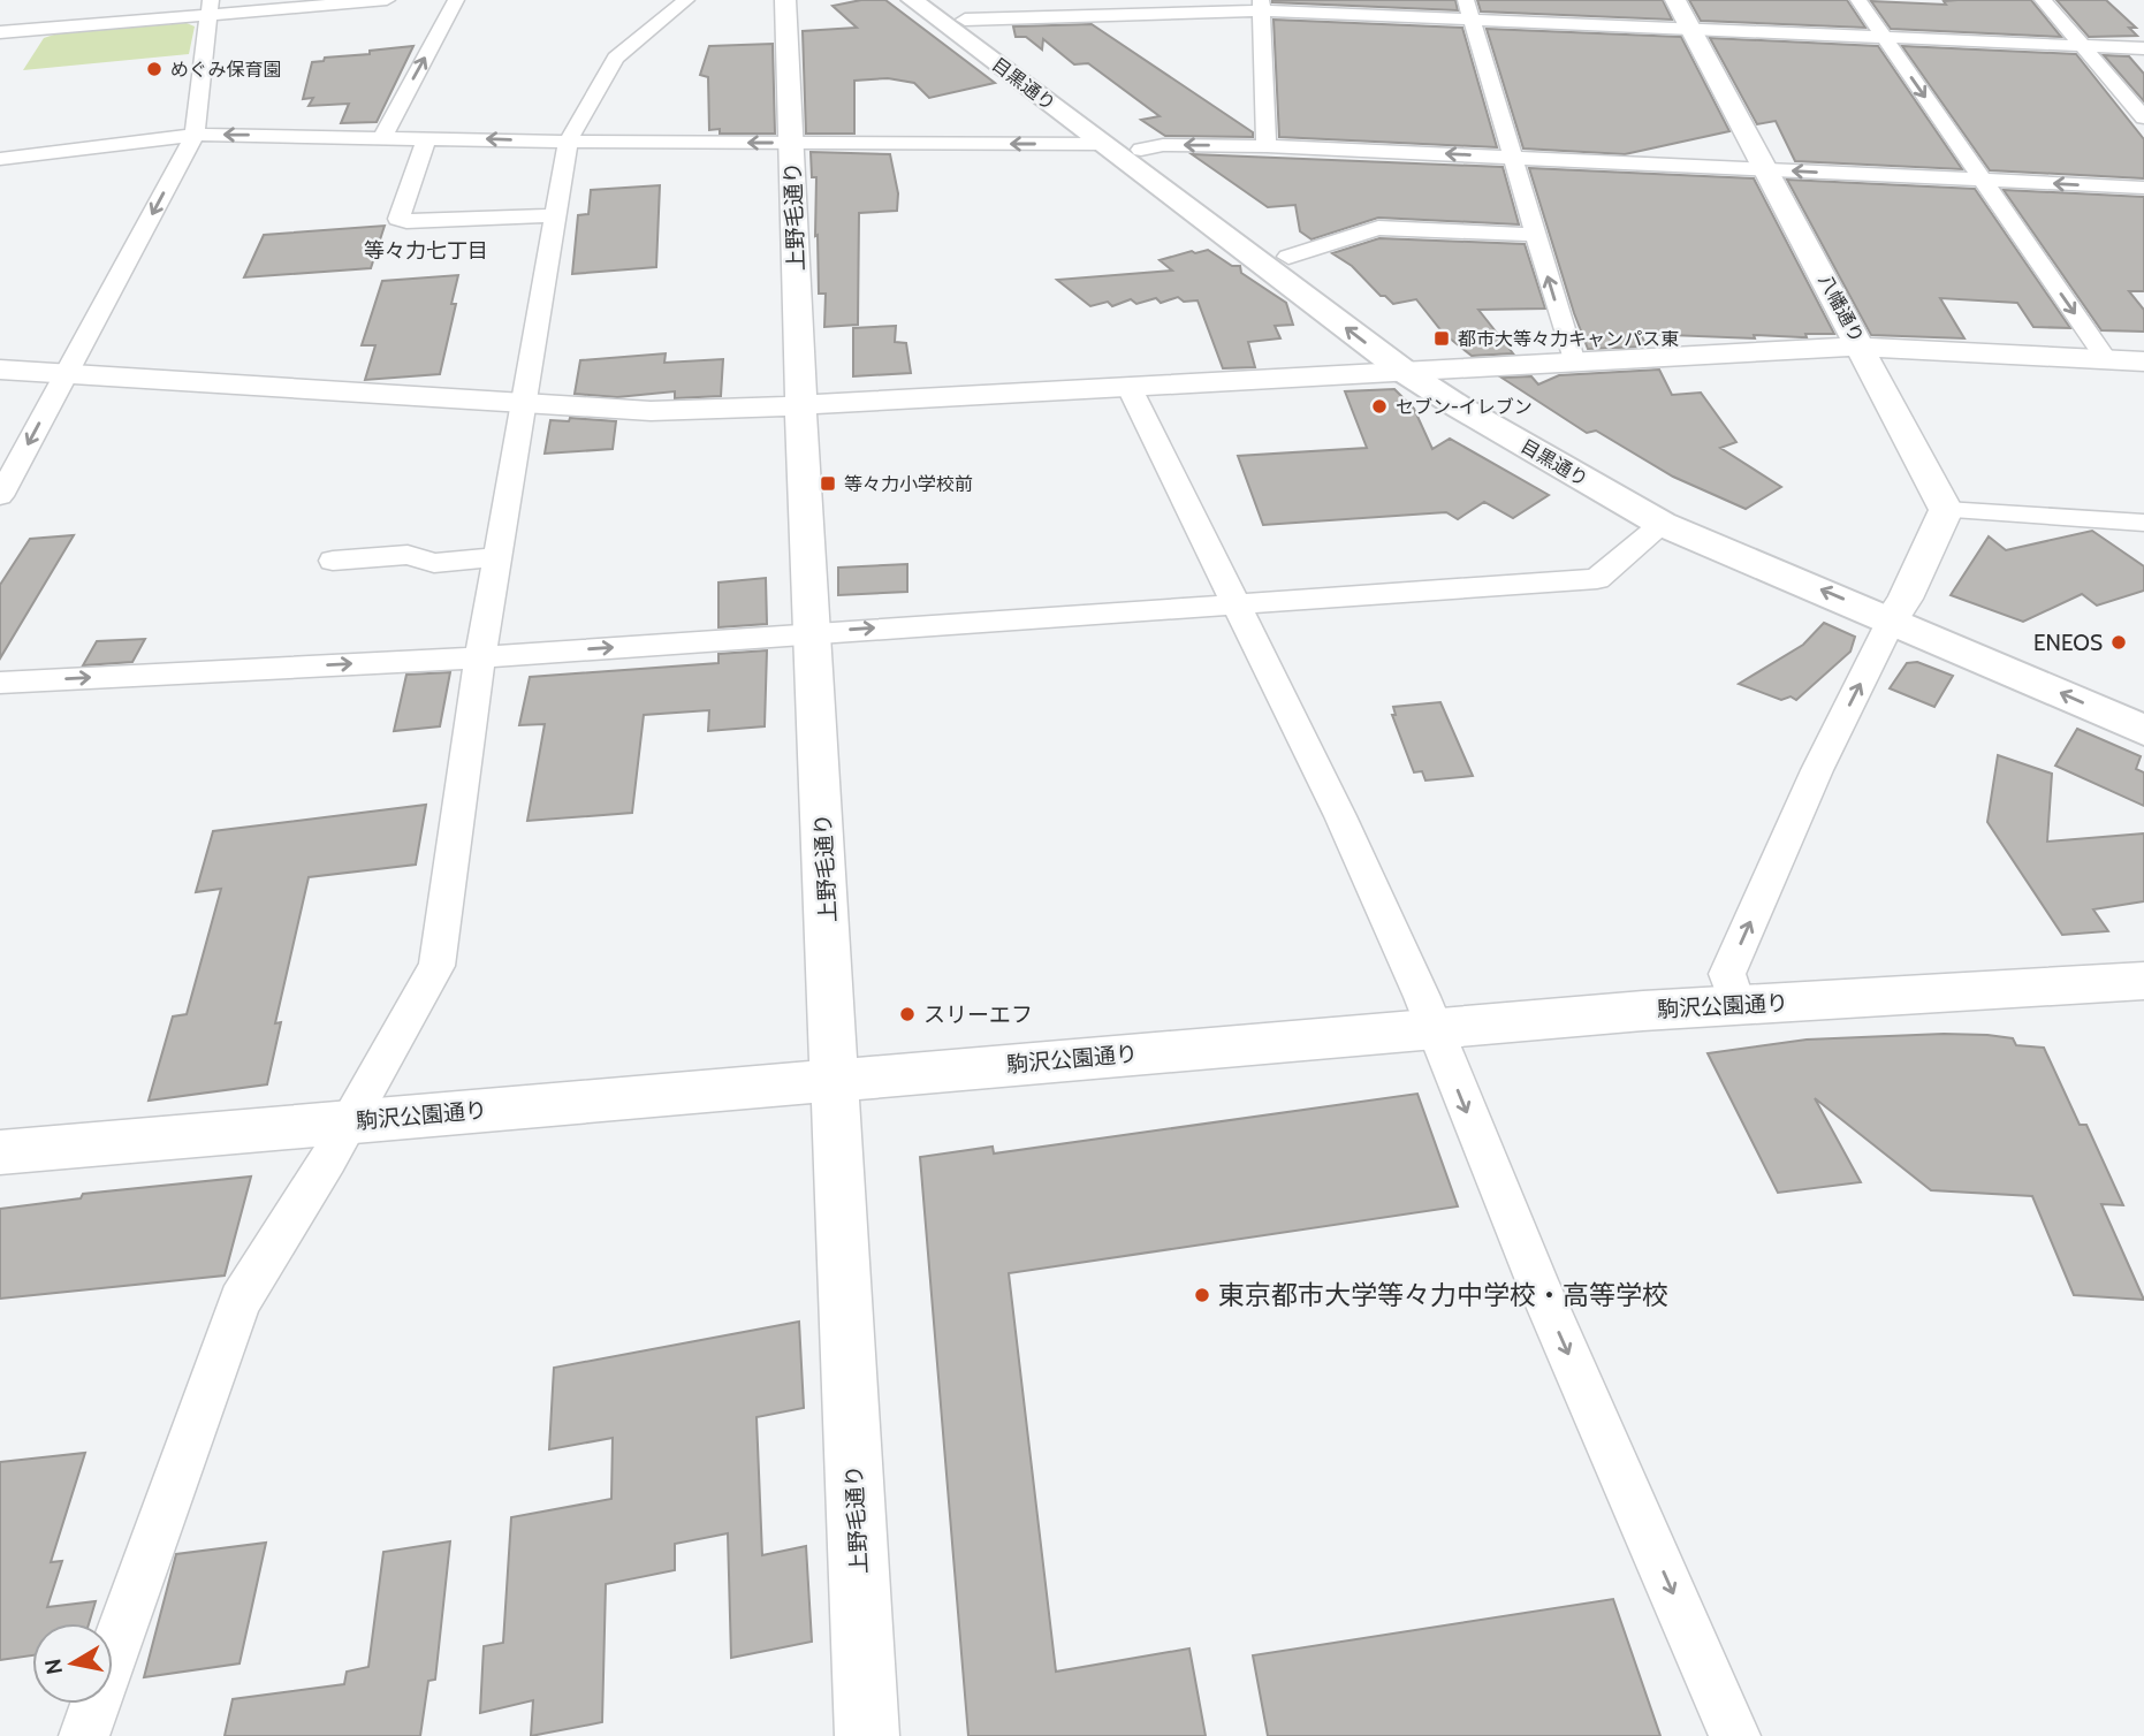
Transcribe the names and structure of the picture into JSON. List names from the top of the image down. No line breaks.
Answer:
{"streets":{"main road":["目黒通り"],"street":["上野毛通り","八幡通り","駒沢公園通り"]},"crossings":[["上野毛通り","駒沢公園通り"]],"districts":["等々力七丁目"],"places":{"other":["めぐみ保育園","セブン-イレブン","ENEOS","スリーエフ","東京都市大学等々力中学校・高等学校"],"transit":["都市大等々力キャンパス東","等々力小学校前"]},"north":"left"}
